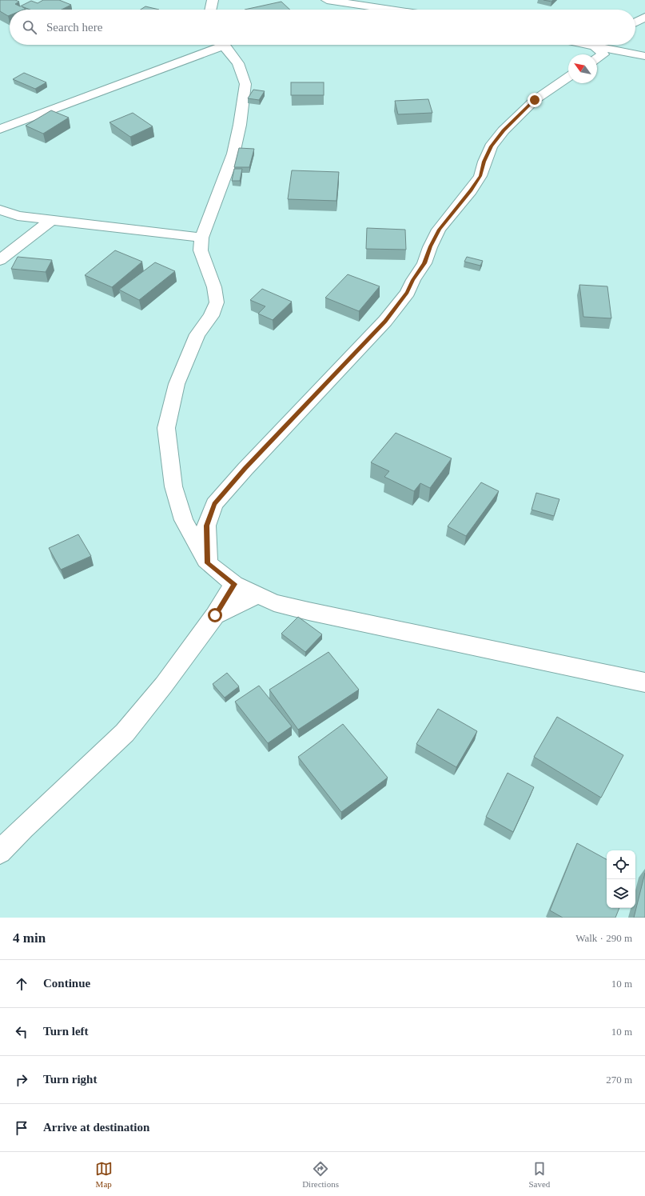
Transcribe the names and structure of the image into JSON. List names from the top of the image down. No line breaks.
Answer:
{"north":"top left","page":{"search":"Search here","heading":["4 min","Walk · 290 m"],"list":[["Continue","10 m"],["Turn left","10 m"],["Turn right","270 m"],"Arrive at destination"],"nav":["Map","Directions","Saved"]}}
